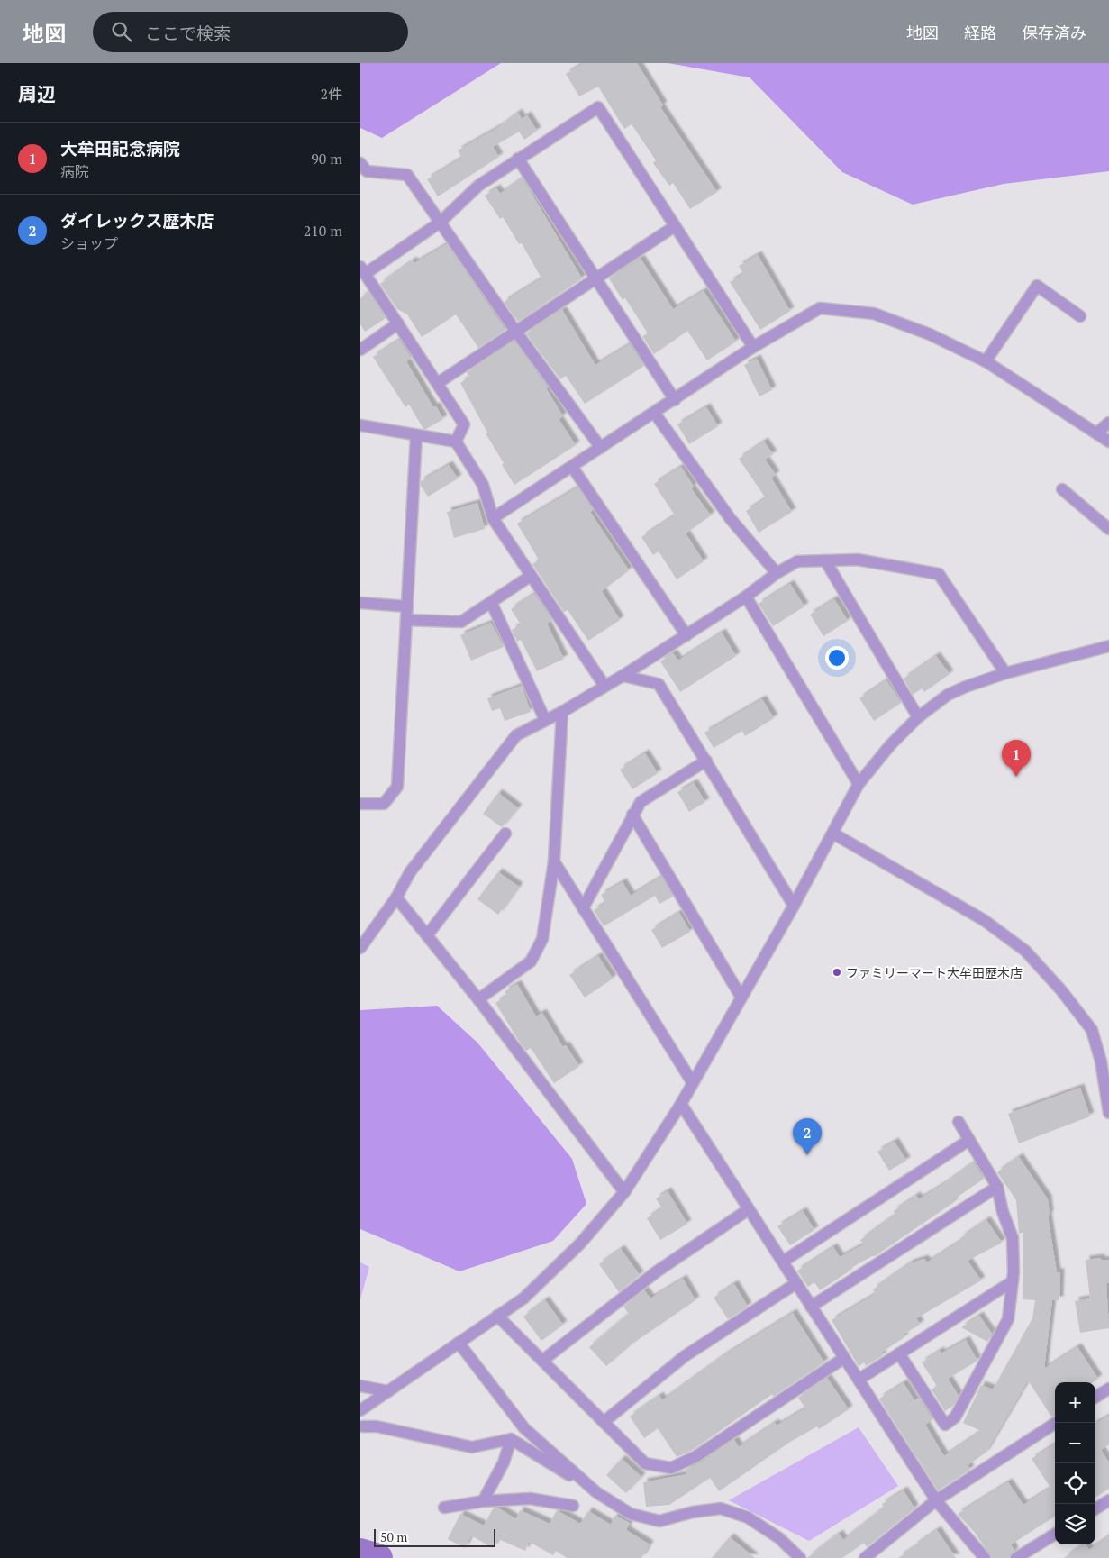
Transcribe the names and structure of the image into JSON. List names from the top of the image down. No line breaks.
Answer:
{"places":["ファミリーマート大牟田歴木店"],"scale_bar":"50 m","page":{"header":"地図","search":"ここで検索","nav":["地図","経路","保存済み"],"heading":["周辺","2件"],"list":[{"mark":"1","name":"大牟田記念病院","note":"病院","value":"90 m"},{"mark":"2","name":"ダイレックス歴木店","note":"ショップ","value":"210 m"}],"pins":["1","2"],"map_buttons":["+","−"],"scale":"50 m"}}
